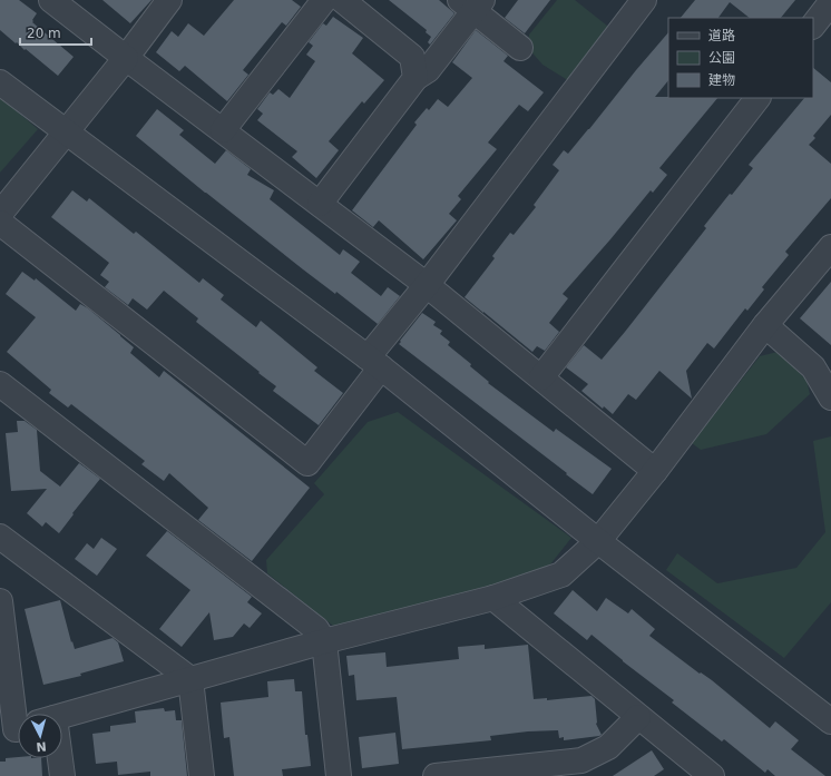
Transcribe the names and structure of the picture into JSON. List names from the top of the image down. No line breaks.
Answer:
{"legend":["道路","公園","建物"],"scale_bar":"20 m","north":"bottom"}
